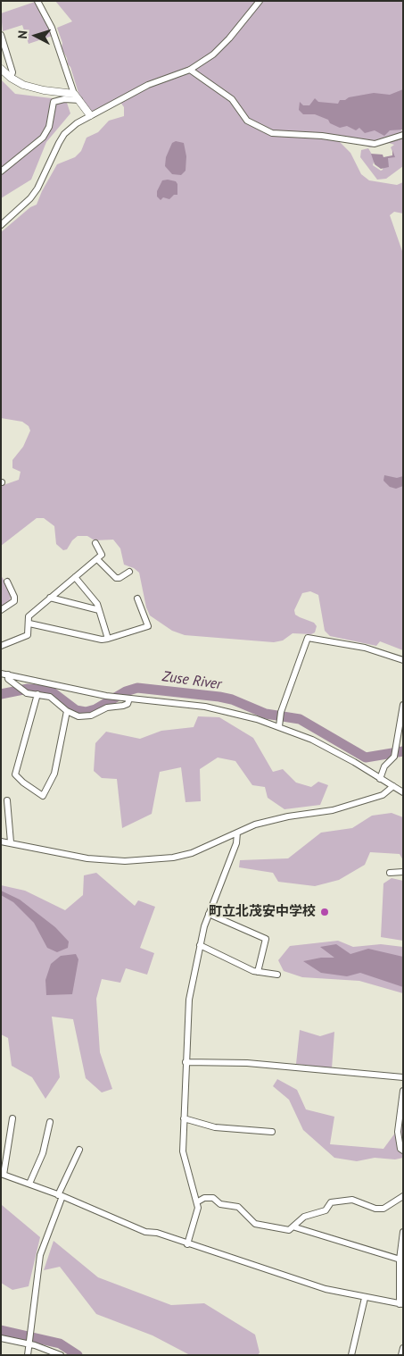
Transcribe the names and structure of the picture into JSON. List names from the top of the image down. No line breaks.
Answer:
{"water":["Zuse River"],"places":["町立北茂安中学校"],"north":"left"}
